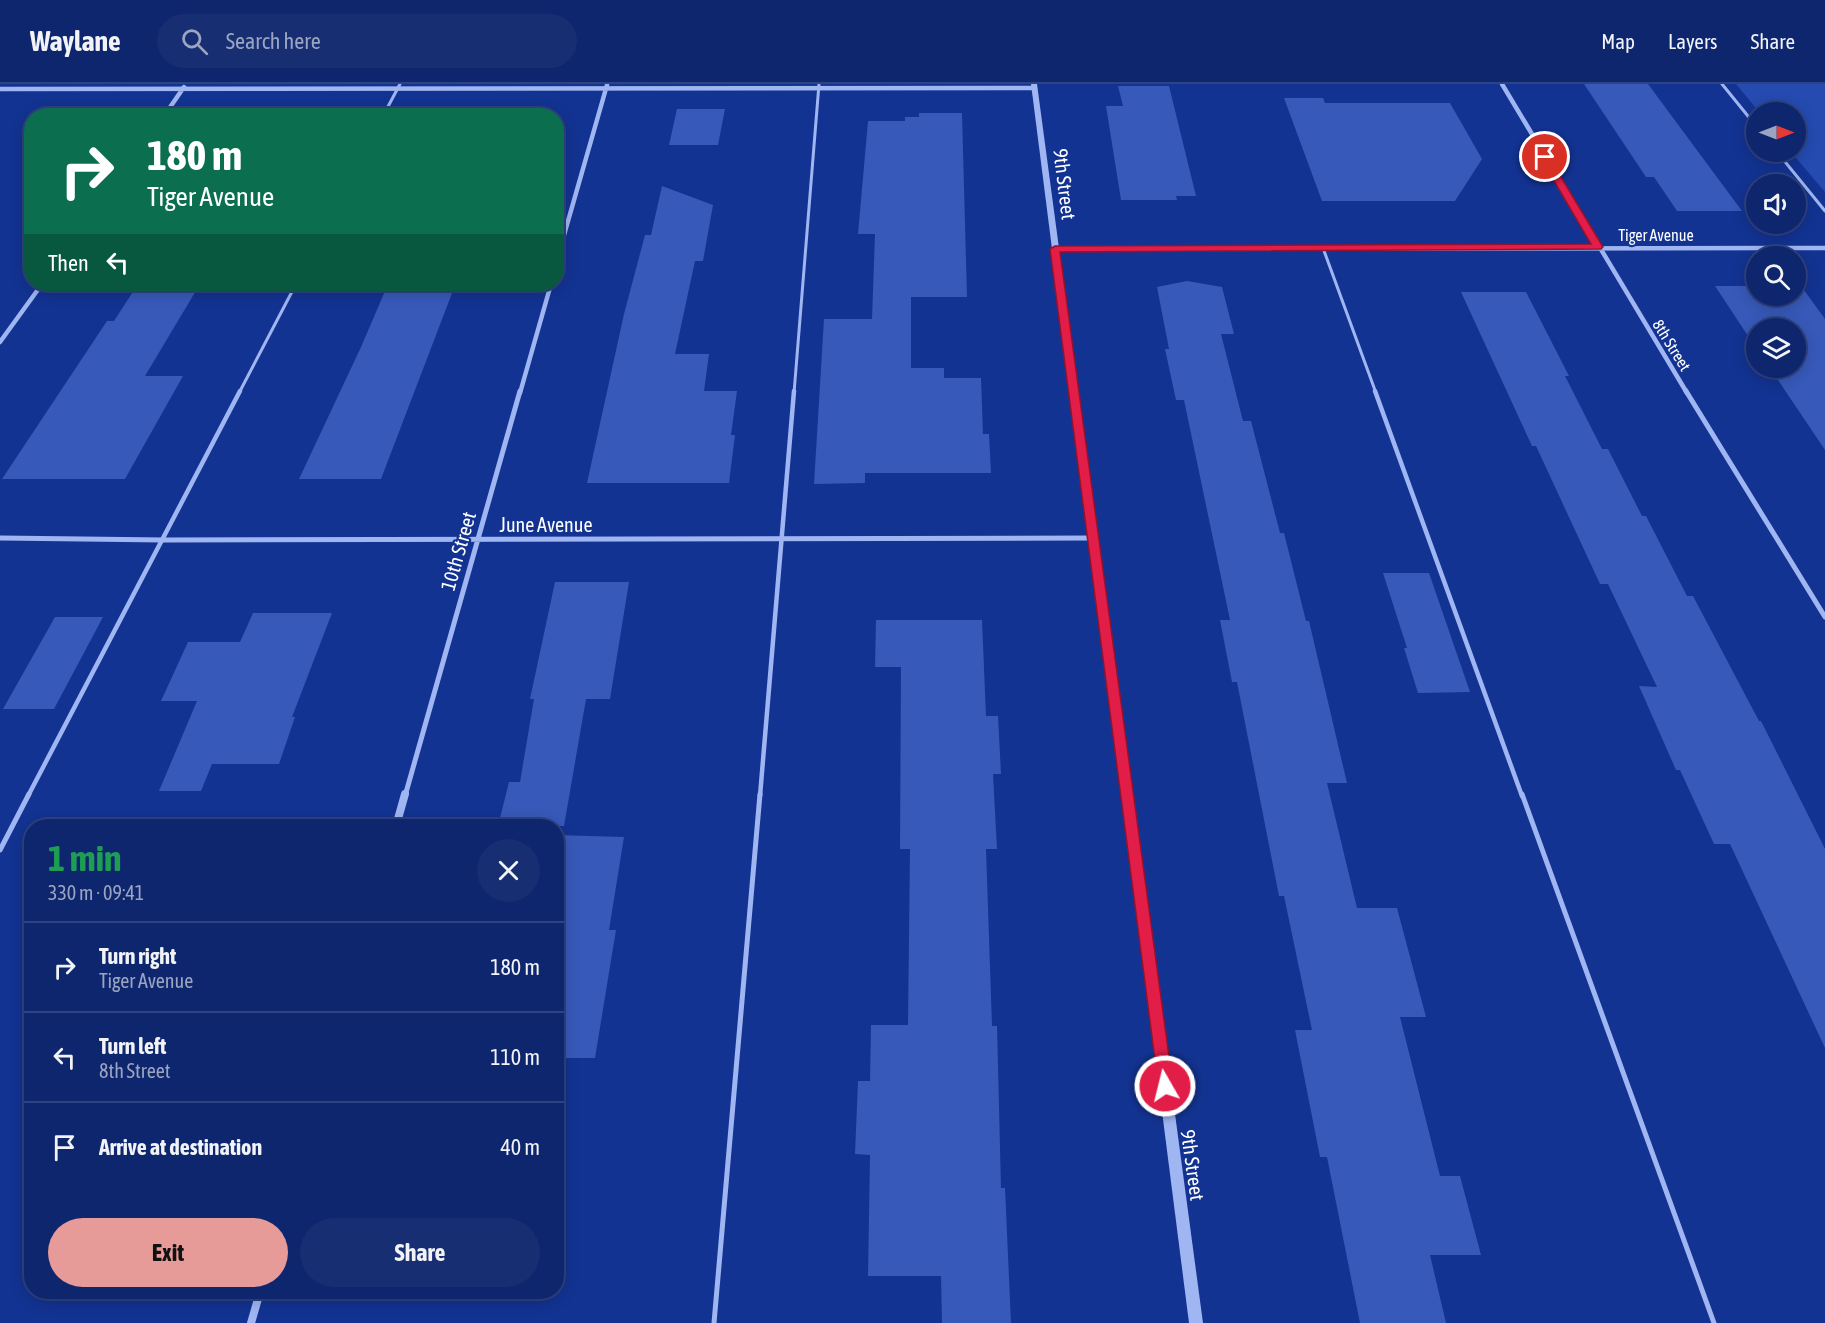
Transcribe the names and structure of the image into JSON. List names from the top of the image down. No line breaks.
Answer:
{"streets":{"street":["9th Street","Tiger Avenue","8th Street","June Avenue","10th Street"]},"crossings":[["9th Street","Tiger Avenue"],["9th Street","June Avenue"],["Tiger Avenue","8th Street"],["June Avenue","10th Street"]],"north":"right","page":{"header":"Waylane","search":"Search here","nav":["Map","Layers","Share"],"turn":["180 m","Tiger Avenue"],"then":"Then","heading":["1 min","330 m · 09:41"],"list":[{"name":"Turn right","note":"Tiger Avenue","value":"180 m"},{"name":"Turn left","note":"8th Street","value":"110 m"},{"name":"Arrive at destination","value":"40 m"}],"buttons":["Exit","Share"]}}
